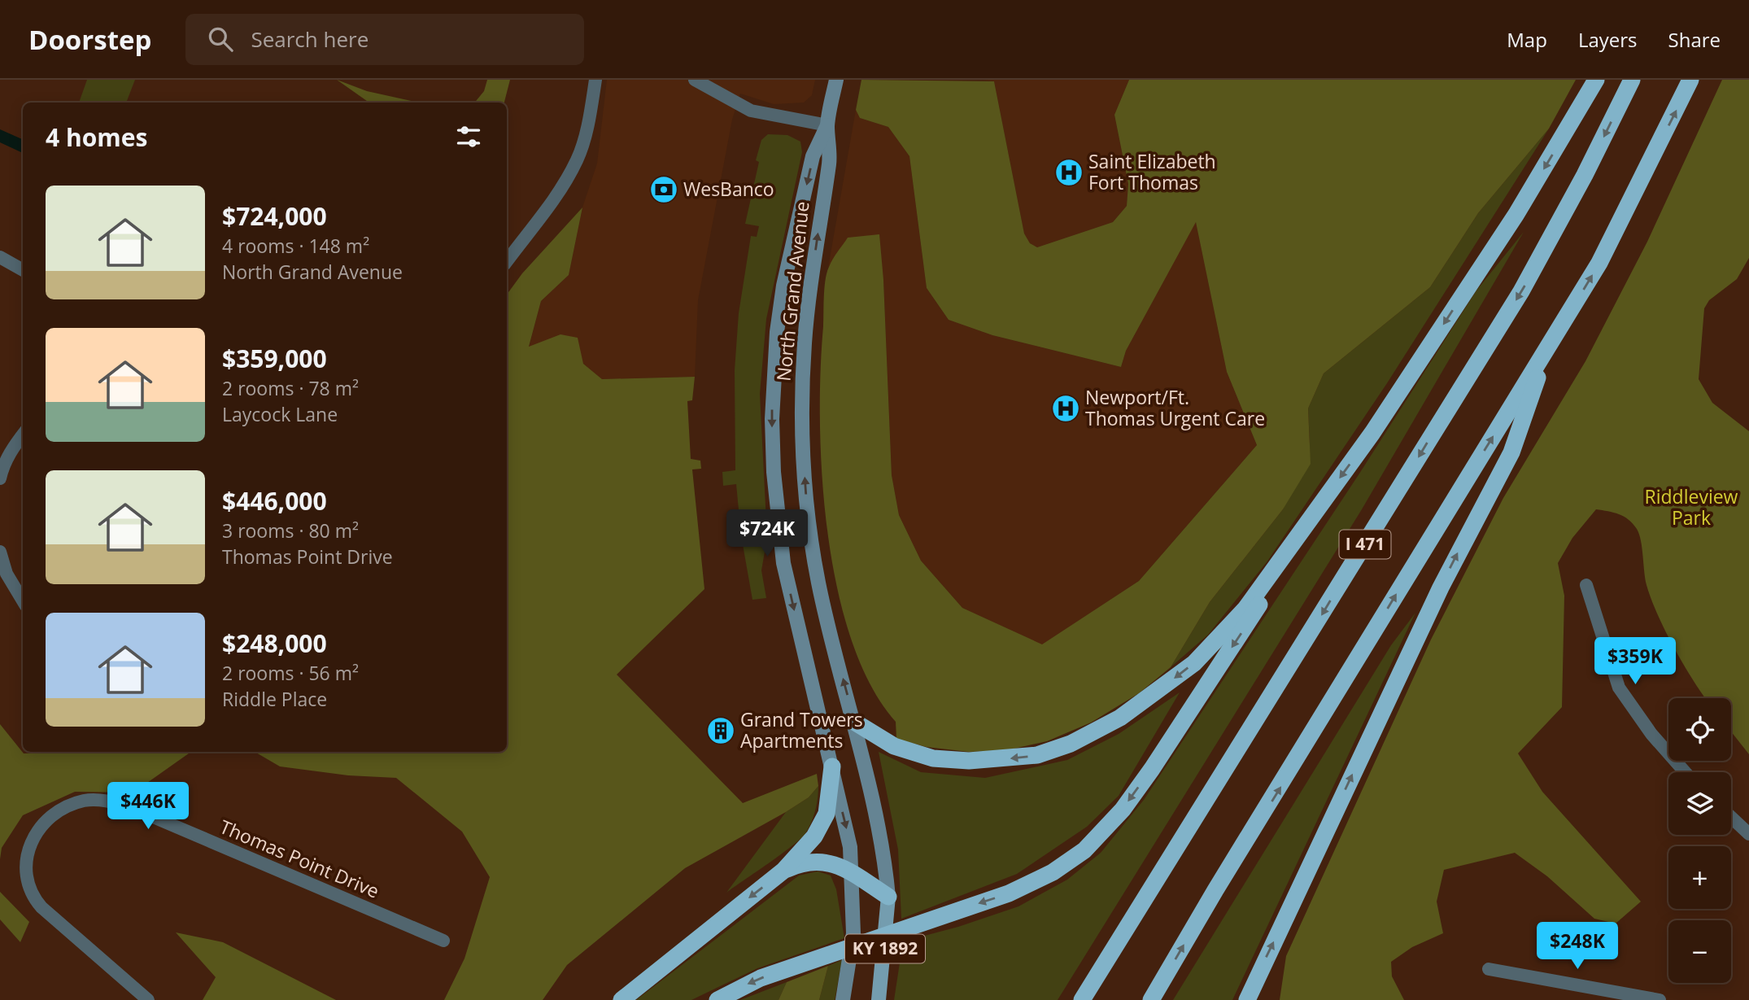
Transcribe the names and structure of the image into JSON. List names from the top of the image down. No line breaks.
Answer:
{"streets":{"highway":["I 471"],"main road":["North Grand Avenue","KY 1892"],"street":["Thomas Point Drive"]},"parks":["Riddleview Park"],"places":{"hospital":["Saint Elizabeth Fort Thomas","Newport/Ft. Thomas Urgent Care"],"bank":["WesBanco"],"building":["Grand Towers Apartments"]},"page":{"header":"Doorstep","search":"Search here","nav":["Map","Layers","Share"],"heading":"4 homes","list":[{"name":"$724,000","note":"4 rooms · 148 m² · North Grand Avenue"},{"name":"$359,000","note":"2 rooms · 78 m² · Laycock Lane"},{"name":"$446,000","note":"3 rooms · 80 m² · Thomas Point Drive"},{"name":"$248,000","note":"2 rooms · 56 m² · Riddle Place"}],"price":["$724K","$359K","$446K","$248K"],"map_buttons":["+","−"]}}
